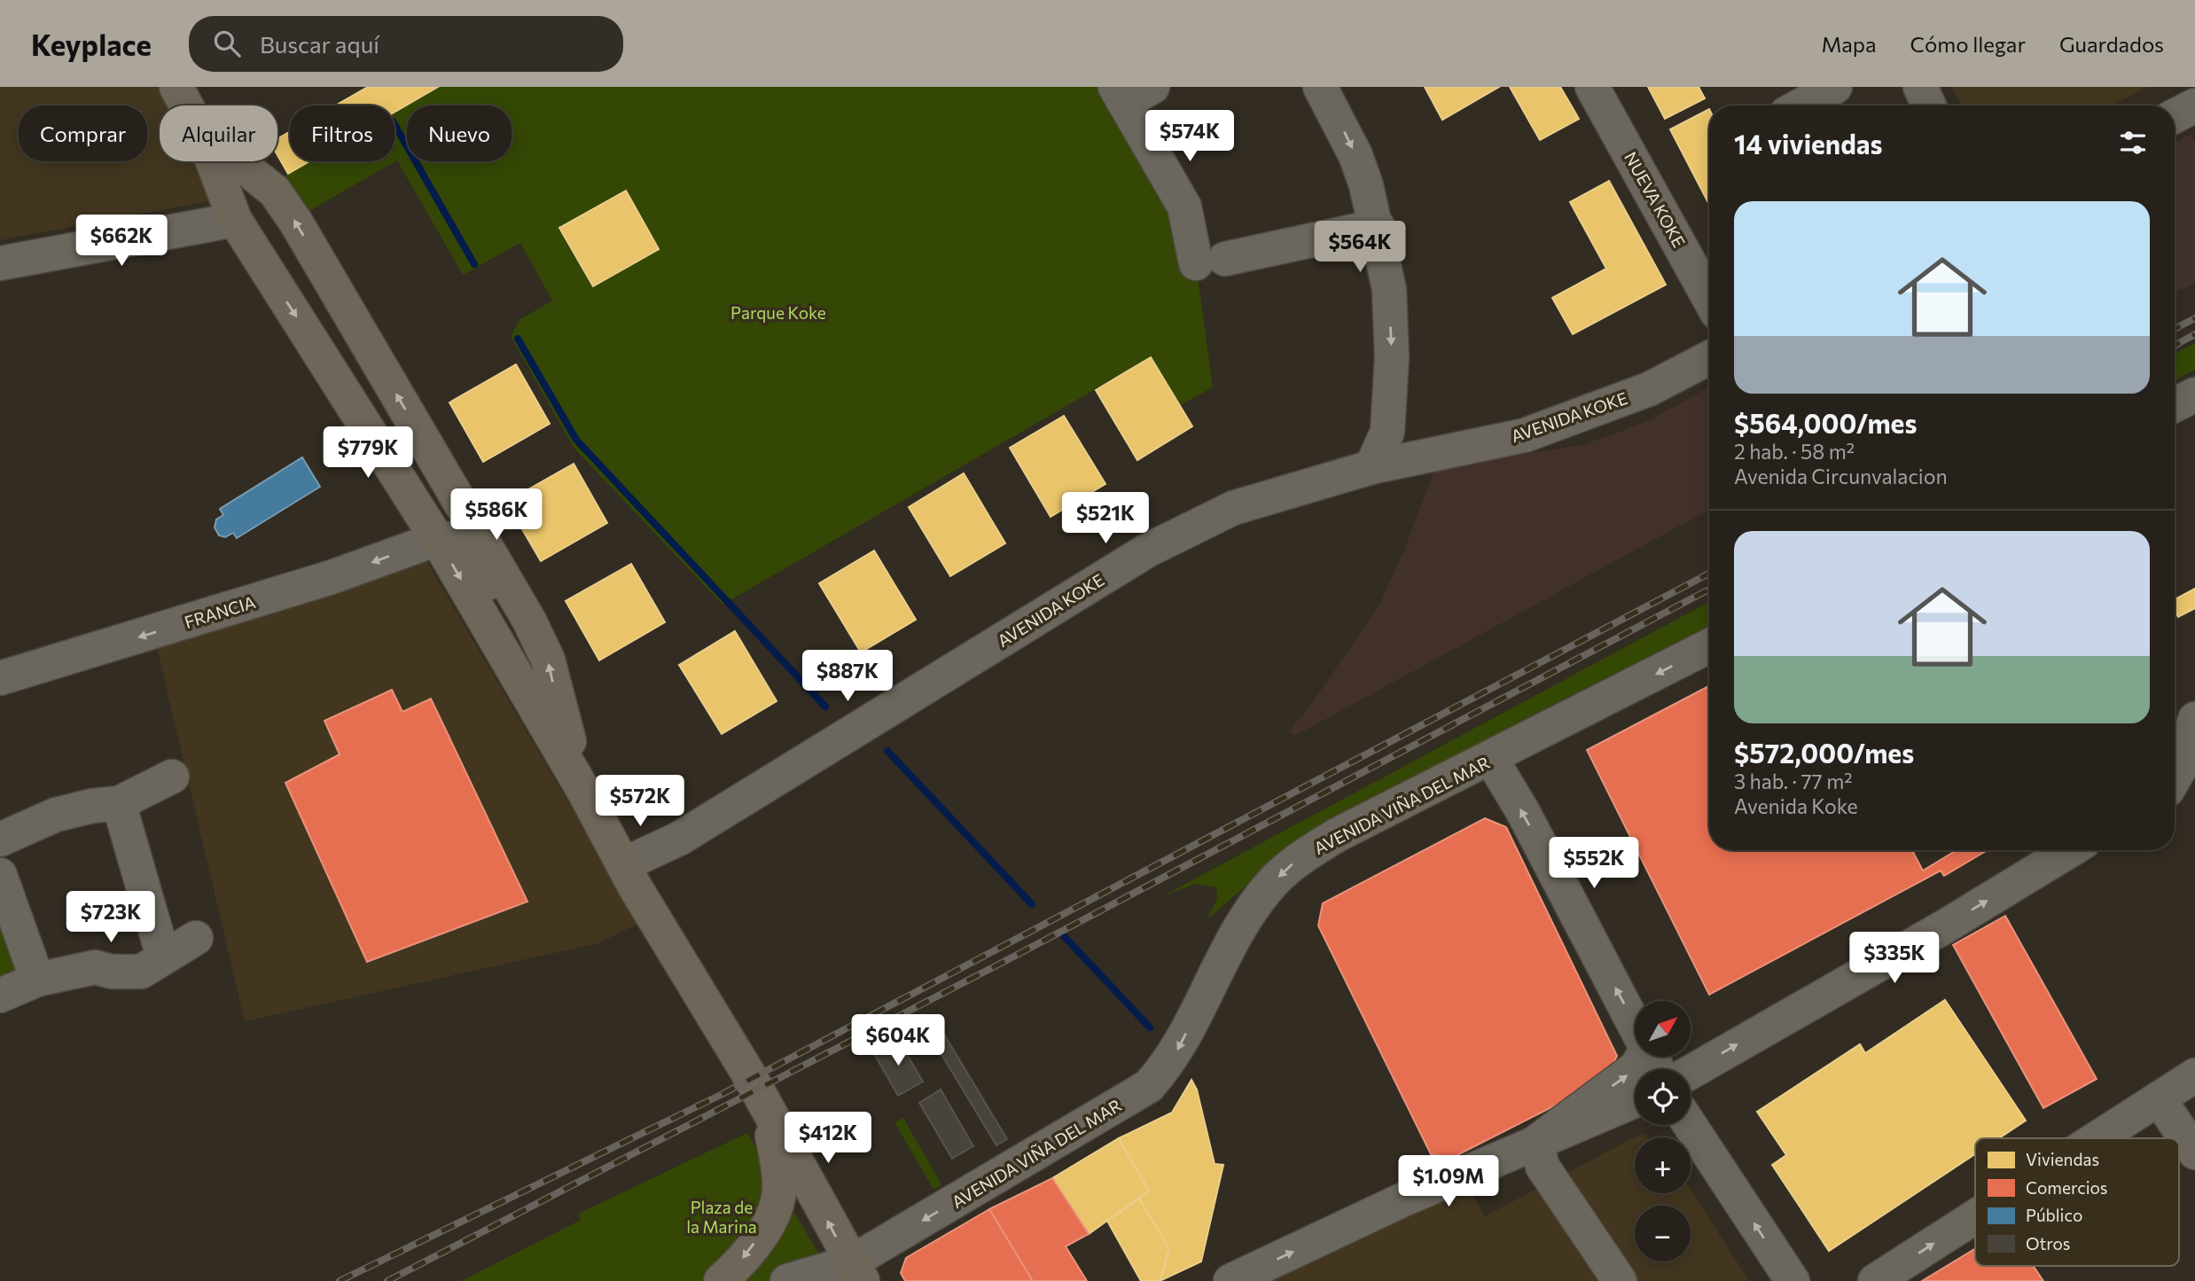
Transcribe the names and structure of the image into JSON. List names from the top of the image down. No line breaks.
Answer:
{"streets":{"street":["NUEVA KOKE","AVENIDA KOKE","FRANCIA","AVENIDA VIÑA DEL MAR"]},"one_way":["AVENIDA VIÑA DEL MAR"],"parks":["Parque Koke","Plaza de la Marina"],"legend":["Viviendas","Comercios","Público","Otros"],"north":"top right","page":{"header":"Keyplace","search":"Buscar aquí","nav":["Mapa","Cómo llegar","Guardados"],"chip":["Comprar","Alquilar","Filtros","Nuevo"],"heading":"14 viviendas","price":["$574K","$662K","$564K","$779K","$586K","$521K","$887K","$572K","$552K","$723K","$335K","$604K","$412K","$1.09M"],"list":[{"name":"$564,000/mes","note":"2 hab. · 58 m² · Avenida Circunvalacion"},{"name":"$572,000/mes","note":"3 hab. · 77 m² · Avenida Koke"}],"map_buttons":["+","−"]}}
